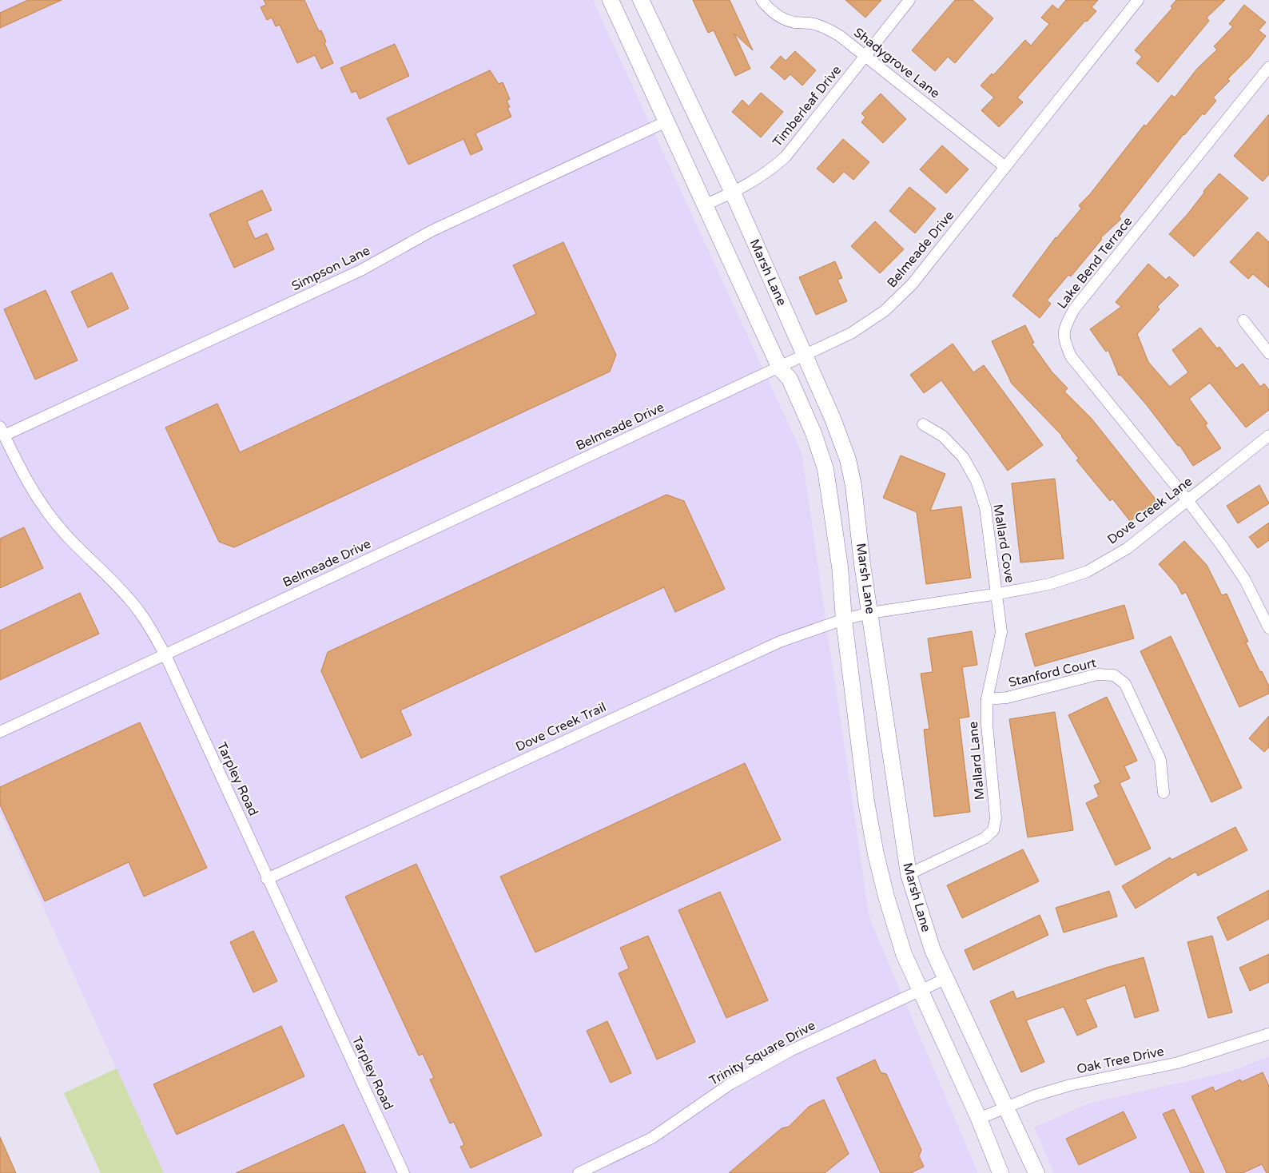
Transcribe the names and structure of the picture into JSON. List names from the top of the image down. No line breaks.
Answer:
{"streets":{"main road":["Marsh Lane"],"street":["Shadygrove Lane","Timberleaf Drive","Belmeade Drive","Lake Bend Terrace","Simpson Lane","Dove Creek Lane","Mallard Cove","Stanford Court","Dove Creek Trail","Mallard Lane","Tarpley Road","Trinity Square Drive","Oak Tree Drive"]},"crossings":[["Shadygrove Lane","Timberleaf Drive"],["Shadygrove Lane","Belmeade Drive"],["Timberleaf Drive","Marsh Lane"],["Belmeade Drive","Marsh Lane"],["Belmeade Drive","Tarpley Road"],["Lake Bend Terrace","Dove Creek Lane"],["Simpson Lane","Marsh Lane"],["Simpson Lane","Tarpley Road"],["Marsh Lane","Dove Creek Lane"],["Marsh Lane","Dove Creek Trail"],["Marsh Lane","Mallard Lane"],["Marsh Lane","Trinity Square Drive"],["Marsh Lane","Oak Tree Drive"],["Dove Creek Lane","Mallard Cove"],["Dove Creek Lane","Dove Creek Trail"],["Dove Creek Lane","Mallard Lane"],["Mallard Cove","Mallard Lane"],["Stanford Court","Mallard Lane"],["Dove Creek Trail","Tarpley Road"]]}
